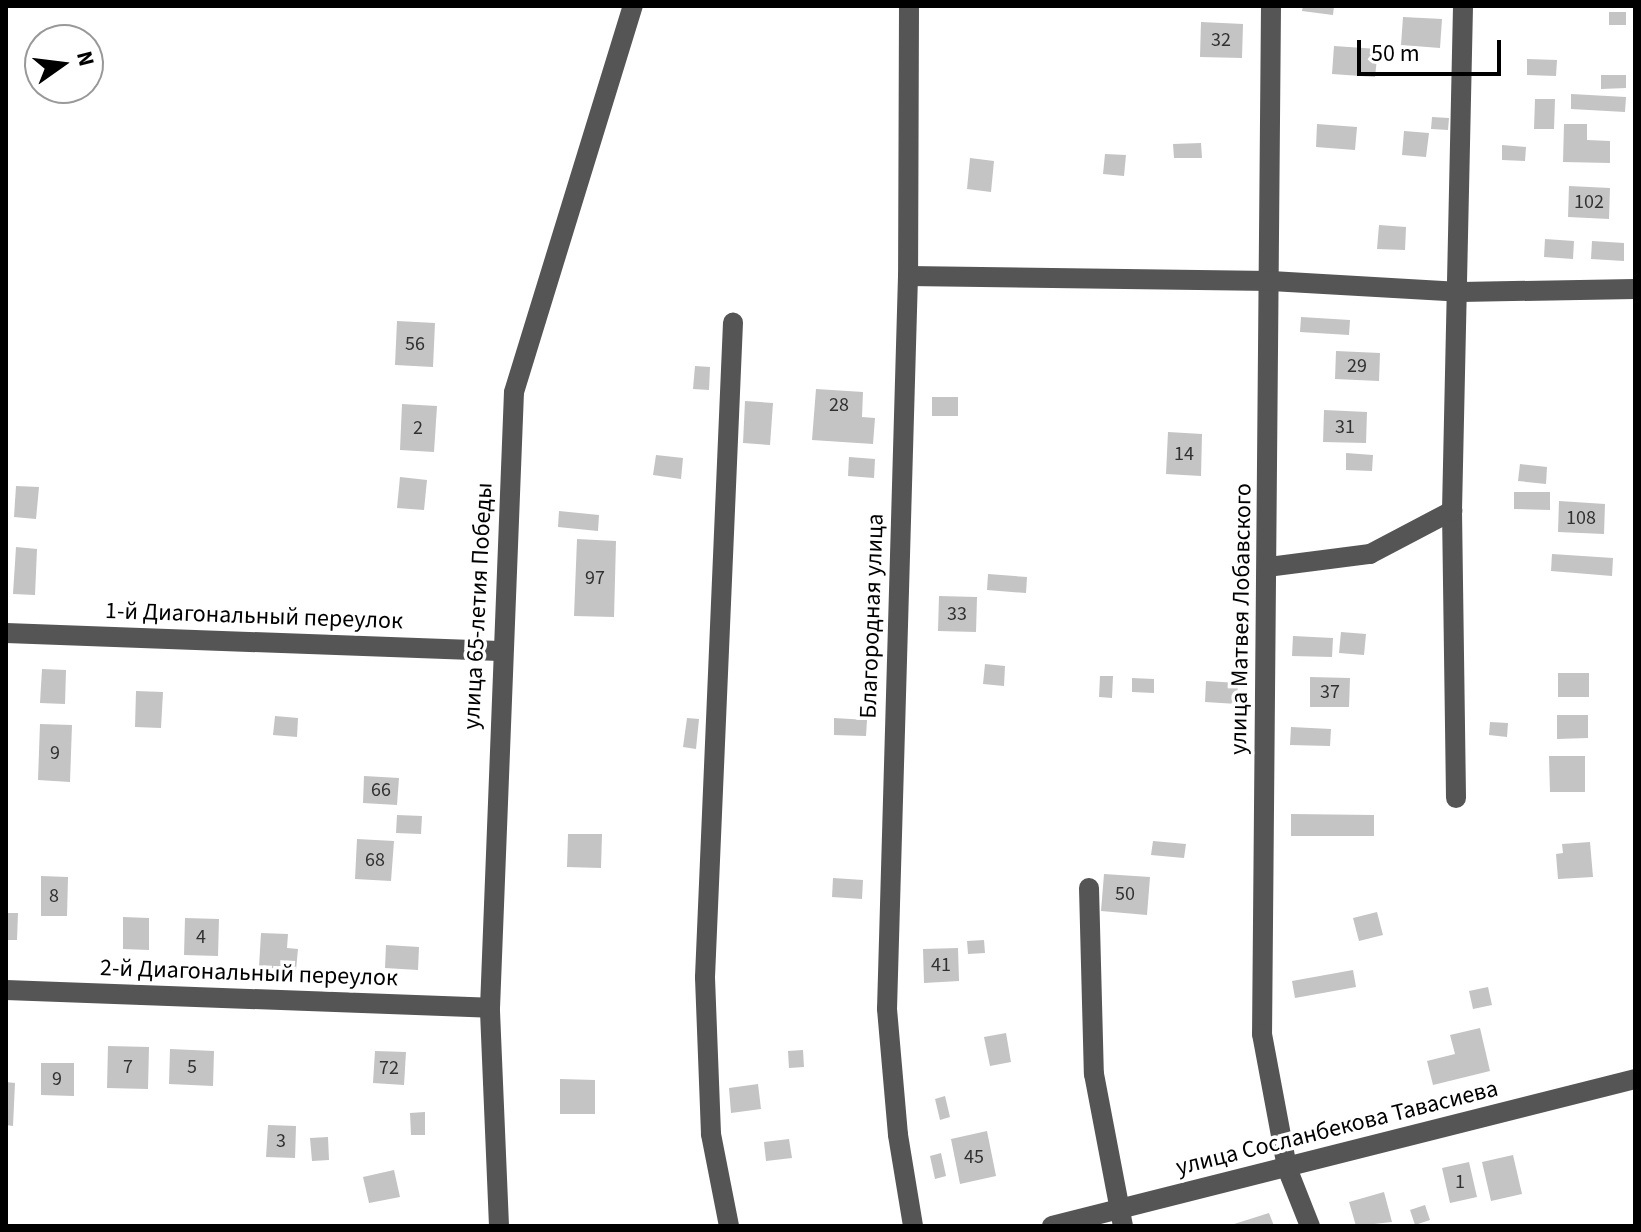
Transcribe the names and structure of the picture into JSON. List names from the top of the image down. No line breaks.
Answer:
{"streets":{"street":["улица 65-летия Победы","1-й Диагональный переулок","Благородная улица","улица Матвея Лобавского","2-й Диагональный переулок","улица Сосланбекова Тавасиева"]},"crossings":[["улица 65-летия Победы","1-й Диагональный переулок"],["улица 65-летия Победы","2-й Диагональный переулок"],["улица Матвея Лобавского","улица Сосланбекова Тавасиева"]],"house_numbers":["32","102","56","29","28","31","2","14","108","97","33","37","9","66","68","50","8","4","41","7","5","72","9","3","45","1"],"scale_bar":"50 m","north":"right"}
